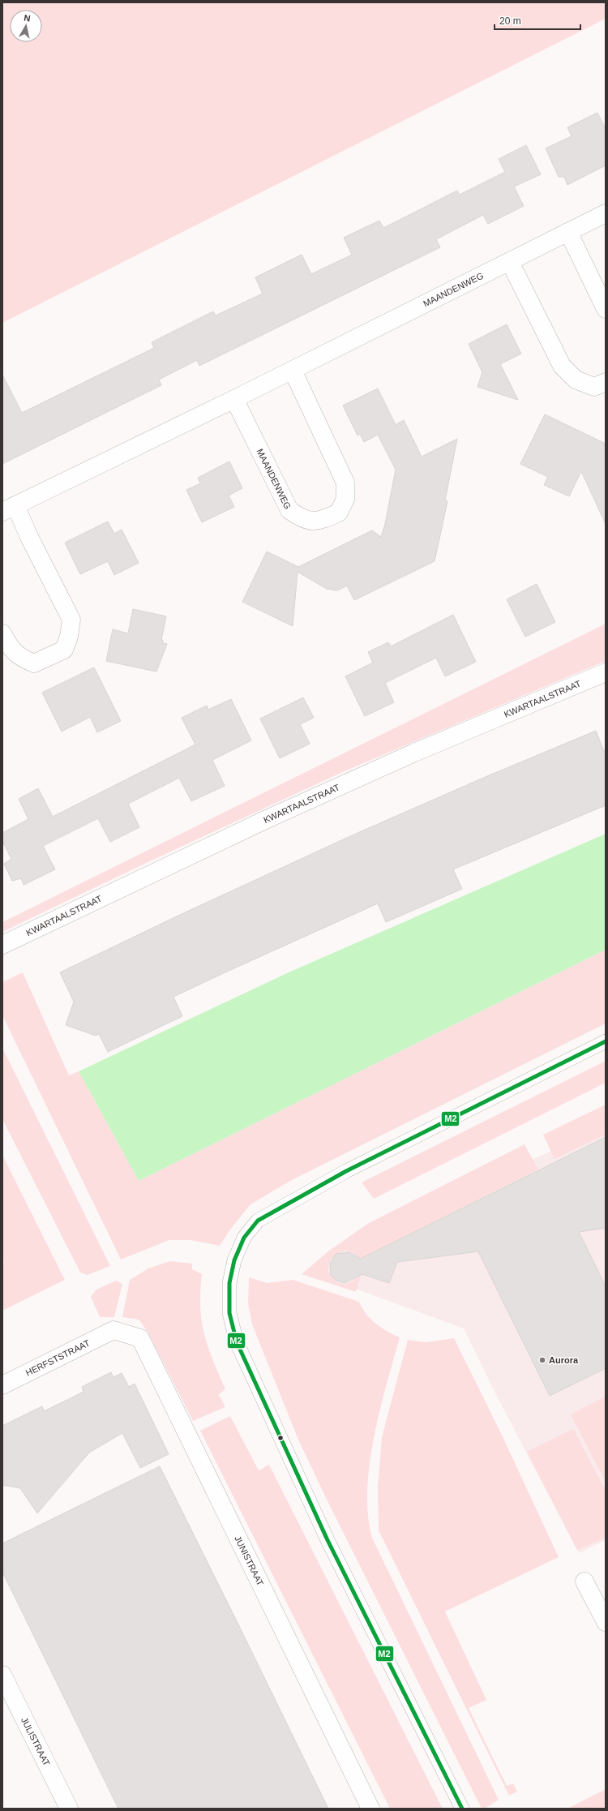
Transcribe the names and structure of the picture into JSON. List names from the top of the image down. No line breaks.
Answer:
{"streets":{"street":["MAANDENWEG","KWARTAALSTRAAT","HERFSTSTRAAT","JUNISTRAAT","JULISTRAAT"]},"crossings":[["HERFSTSTRAAT","JUNISTRAAT"]],"places":["Aurora"],"lines":["transit line M2"],"scale_bar":"20 m","north":"top"}
